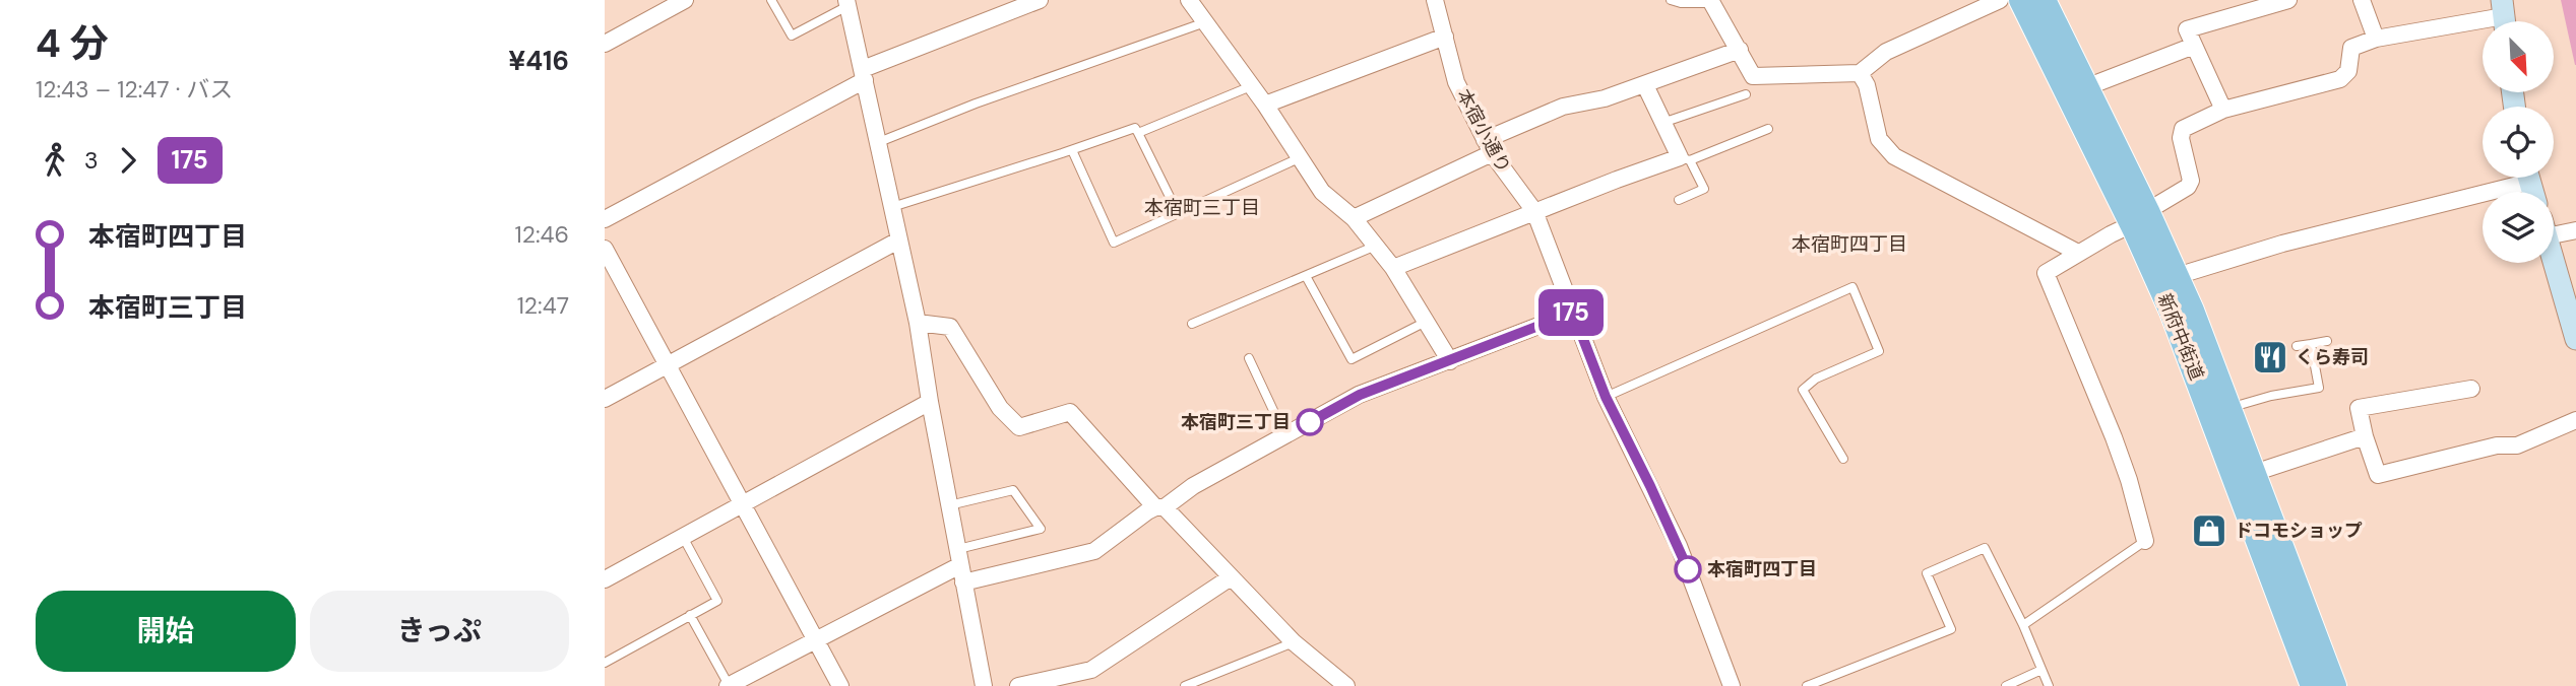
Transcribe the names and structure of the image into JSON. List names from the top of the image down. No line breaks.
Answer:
{"streets":{"main road":["新府中街道"],"street":["本宿小通り"]},"districts":["本宿町三丁目","本宿町四丁目"],"places":{"restaurant":["くら寿司"],"other":["本宿町三丁目","本宿町四丁目"],"shop":["ドコモショップ"]},"lines":["bus line 175"],"north":"bottom right","page":{"heading":["4 分","12:43 – 12:47 · バス","¥416"],"on_map":"175","legs":["3","175"],"list":[{"name":"本宿町四丁目","value":"12:46"},{"name":"本宿町三丁目","value":"12:47"}],"buttons":["開始","きっぷ"]}}
